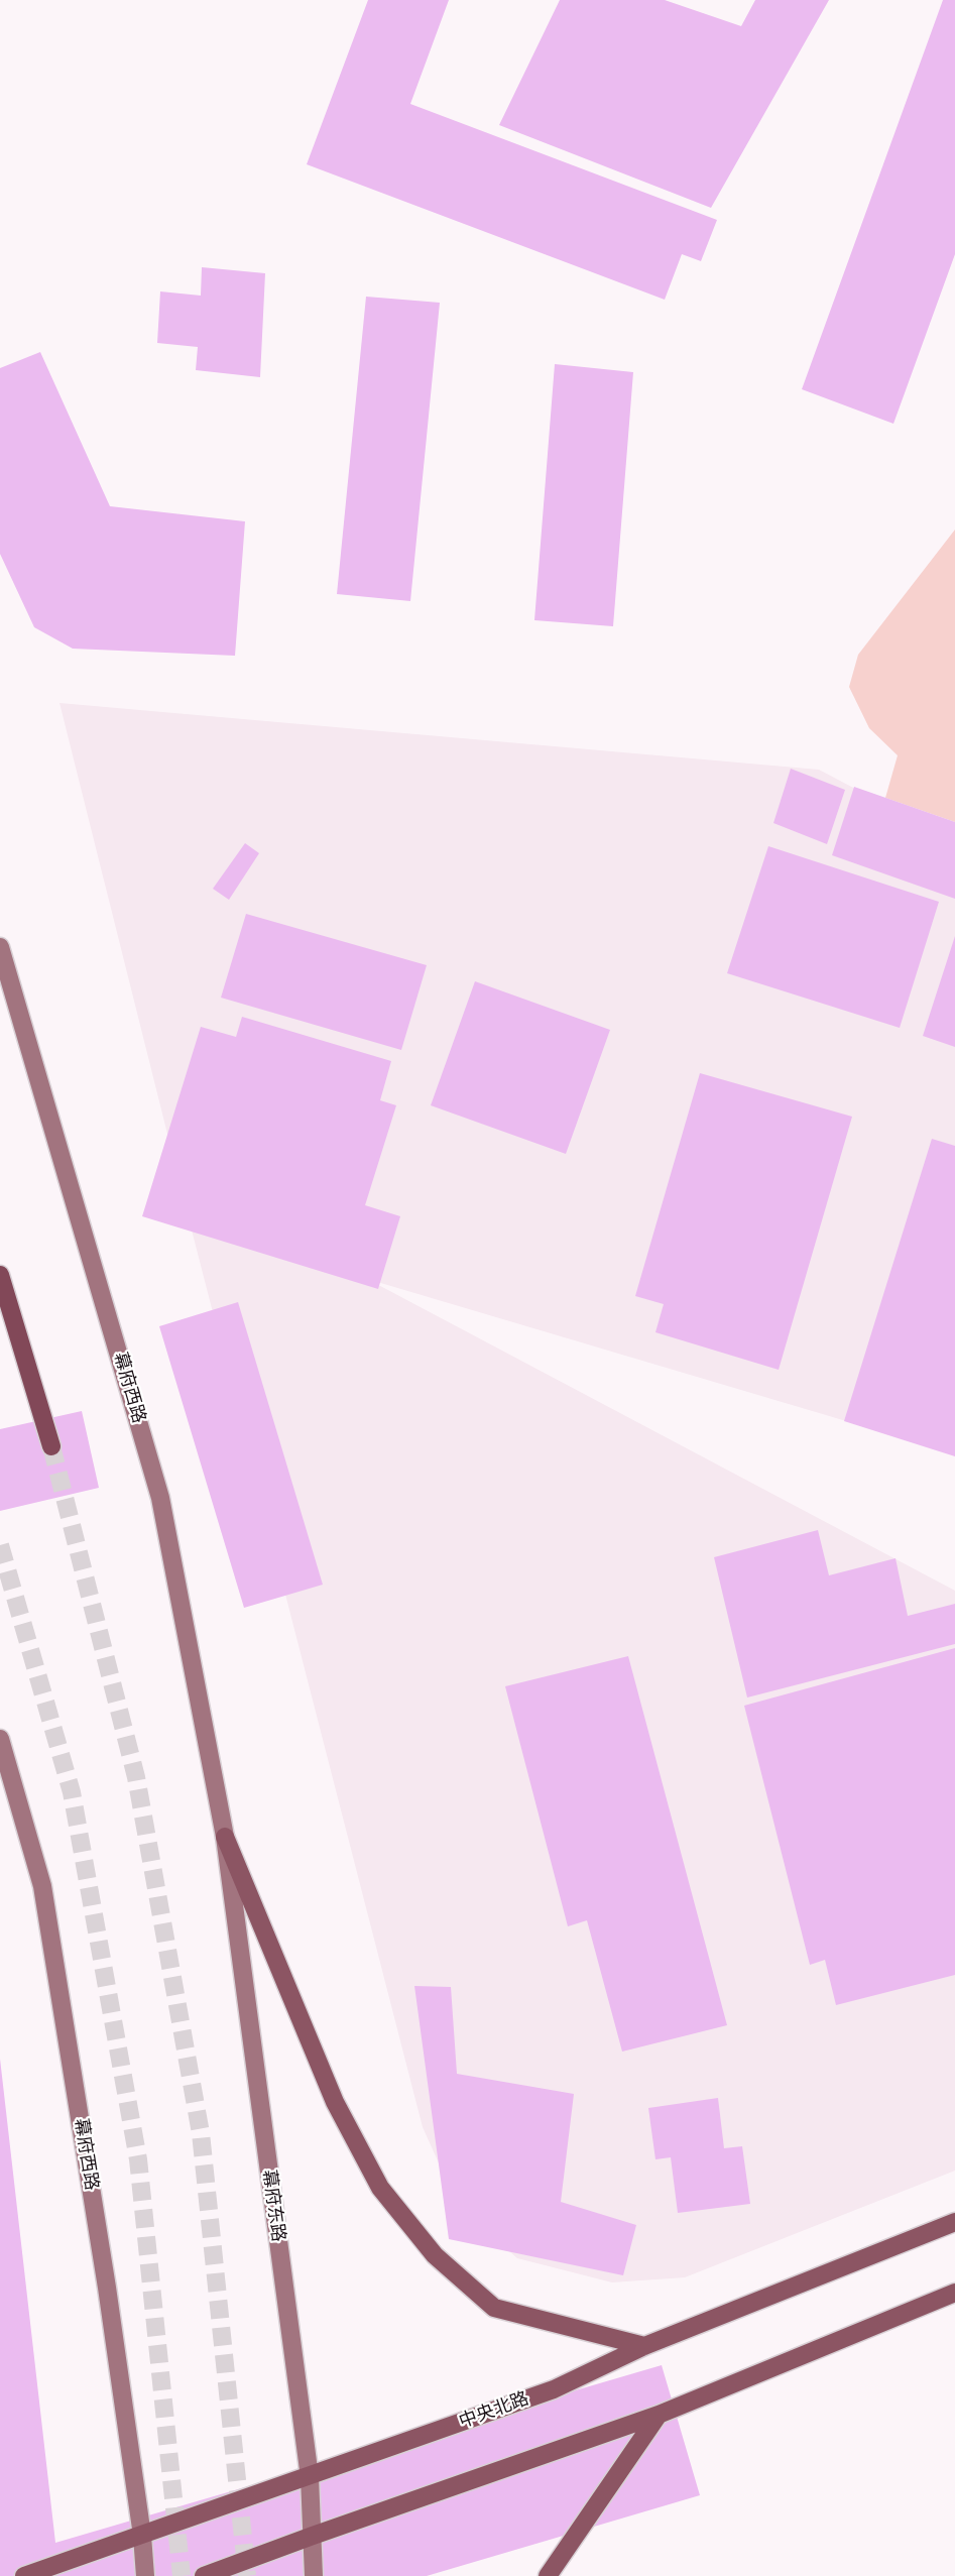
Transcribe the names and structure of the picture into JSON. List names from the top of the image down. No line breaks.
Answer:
{"streets":{"main road":["幕府西路","幕府东路","中央北路"]},"crossings":[["幕府西路","幕府东路"],["幕府西路","中央北路"],["幕府东路","中央北路"]]}
